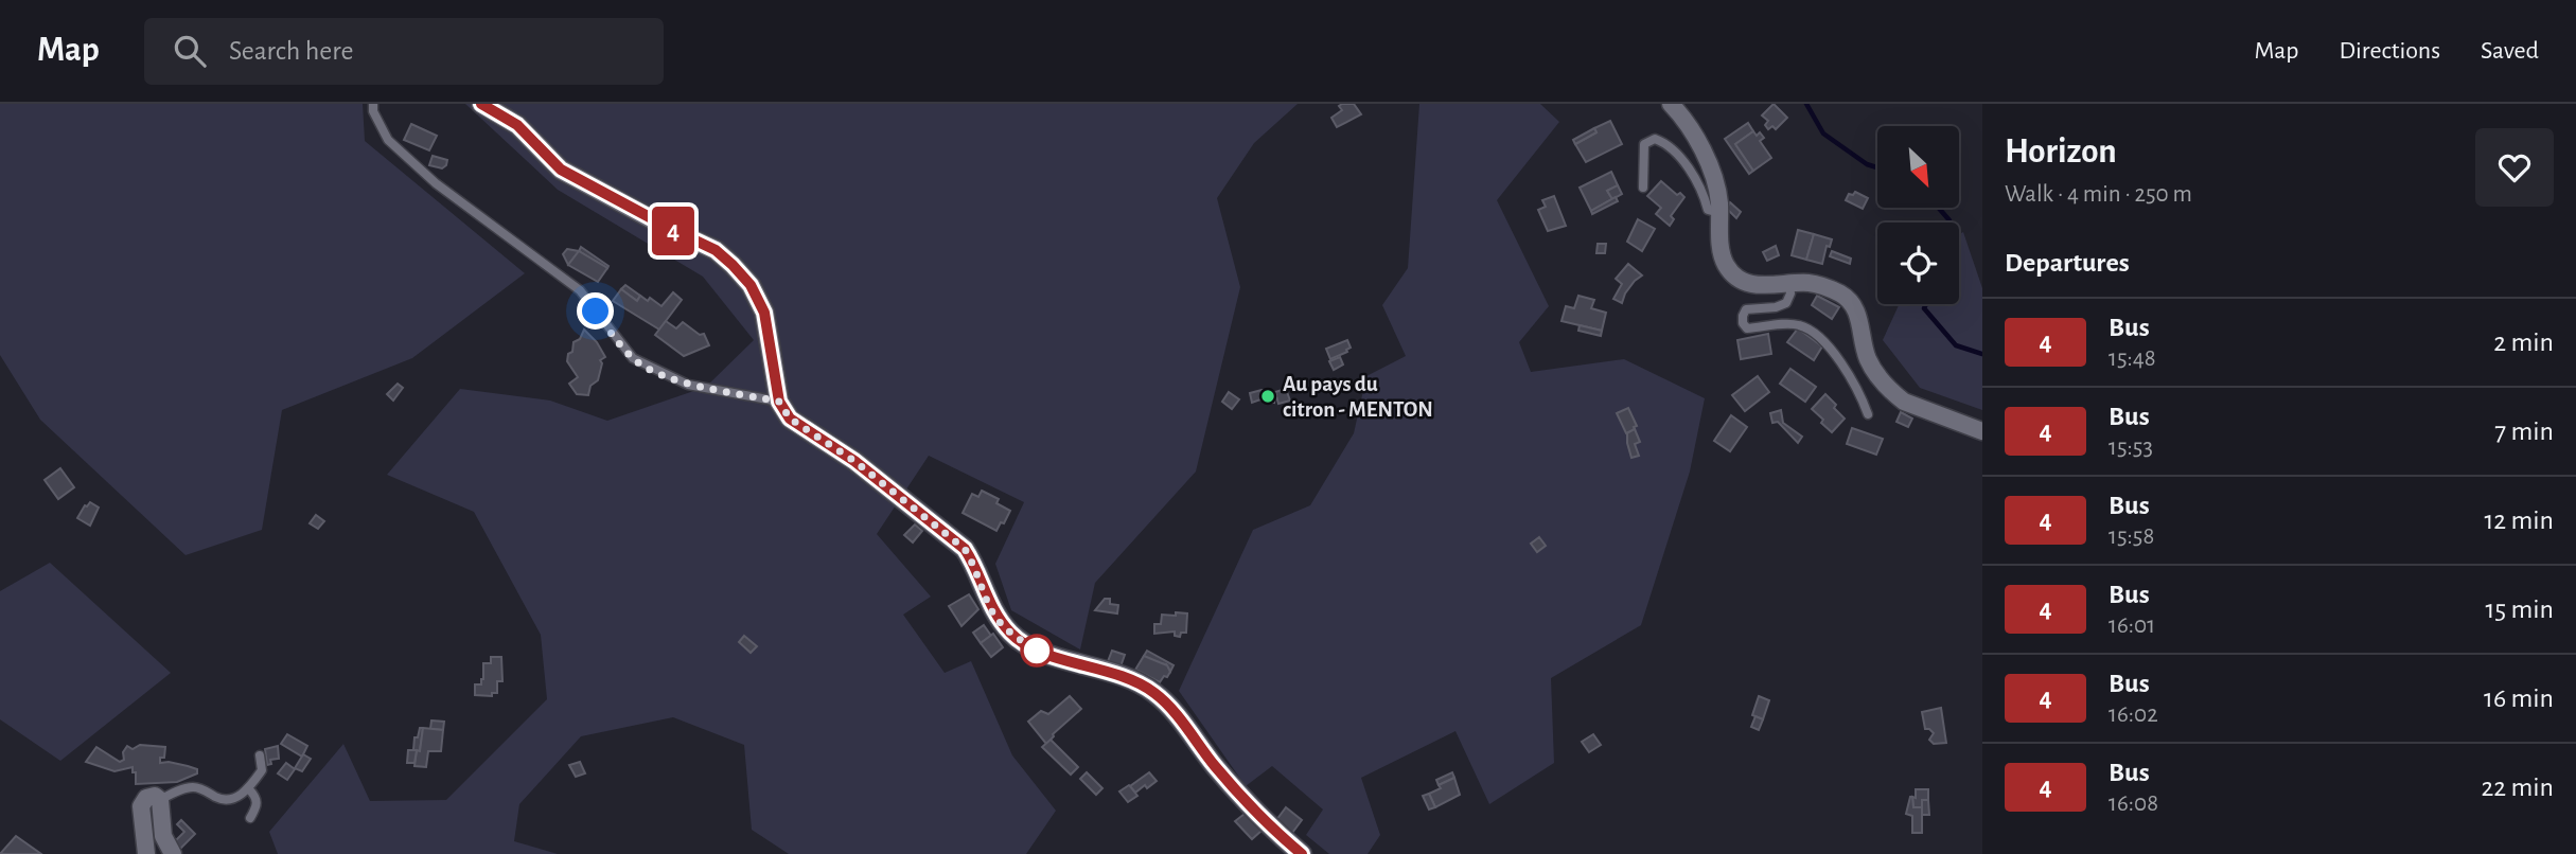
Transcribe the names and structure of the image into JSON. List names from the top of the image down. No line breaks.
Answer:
{"places":["Au pays du citron - MENTON"],"lines":["bus line 4"],"north":"bottom right","page":{"header":"Map","search":"Search here","nav":["Map","Directions","Saved"],"on_map":"4","heading":[["Horizon","Walk · 4 min · 250 m"],"Departures"],"list":[{"mark":"4","name":"Bus","note":"15:48","value":"2 min"},{"mark":"4","name":"Bus","note":"15:53","value":"7 min"},{"mark":"4","name":"Bus","note":"15:58","value":"12 min"},{"mark":"4","name":"Bus","note":"16:01","value":"15 min"},{"mark":"4","name":"Bus","note":"16:02","value":"16 min"},{"mark":"4","name":"Bus","note":"16:08","value":"22 min"}]}}
